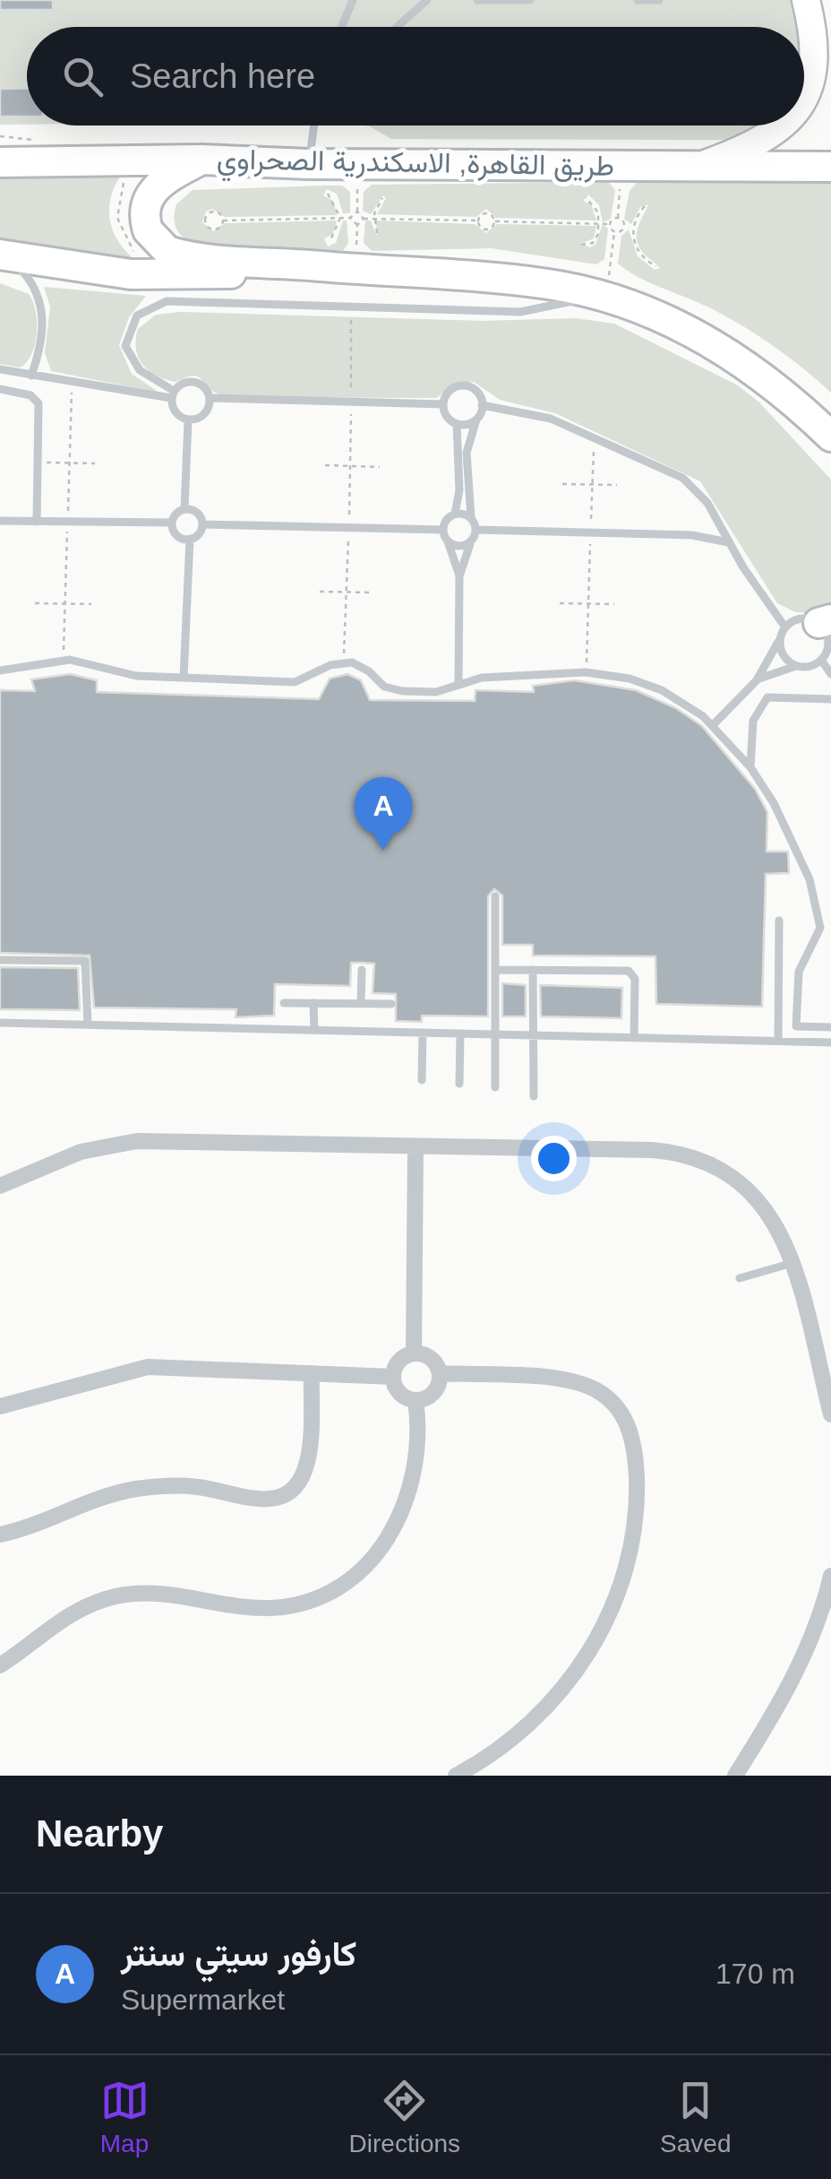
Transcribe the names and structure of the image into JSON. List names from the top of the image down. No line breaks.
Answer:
{"streets":{"highway":["طريق القاهرة, الاسكندرية الصحراوي"]},"page":{"search":"Search here","pins":"A","heading":"Nearby","list":[{"mark":"A","name":"كارفور سيتي سنتر","note":"Supermarket","value":"170 m"}],"nav":["Map","Directions","Saved"]}}
